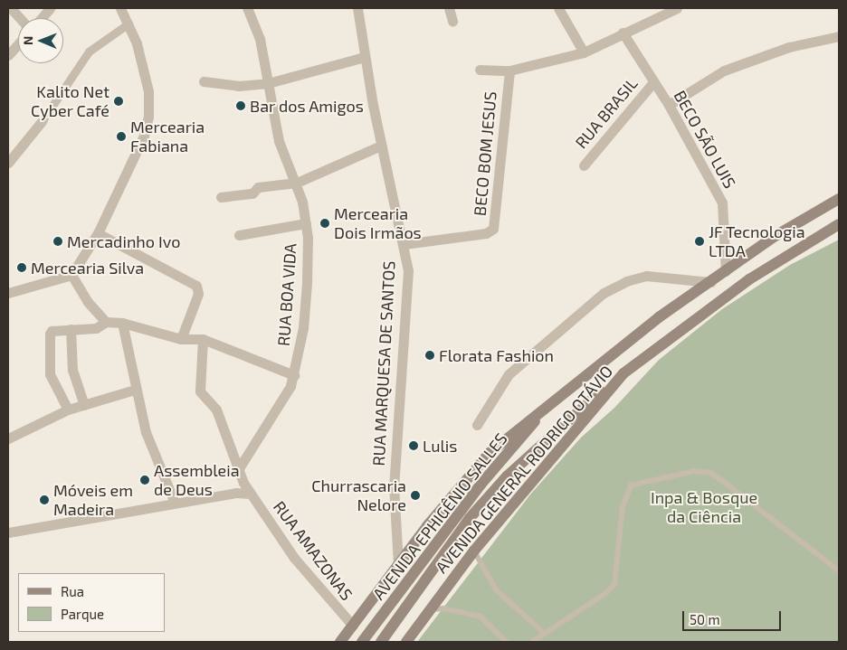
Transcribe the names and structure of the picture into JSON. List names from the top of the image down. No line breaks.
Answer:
{"streets":{"main road":["AVENIDA GENERAL RODRIGO OTÁVIO","AVENIDA EPHIGÊNIO SALLES"],"street":["RUA BRASIL","BECO SÃO LUIS","BECO BOM JESUS","RUA BOA VIDA","RUA MARQUESA DE SANTOS","RUA AMAZONAS"]},"crossings":[["RUA BRASIL","BECO SÃO LUIS"],["BECO SÃO LUIS","AVENIDA GENERAL RODRIGO OTÁVIO"],["BECO BOM JESUS","RUA MARQUESA DE SANTOS"],["RUA BOA VIDA","RUA AMAZONAS"],["RUA MARQUESA DE SANTOS","AVENIDA GENERAL RODRIGO OTÁVIO"],["AVENIDA GENERAL RODRIGO OTÁVIO","AVENIDA EPHIGÊNIO SALLES"],["AVENIDA GENERAL RODRIGO OTÁVIO","RUA AMAZONAS"]],"parks":["Inpa & Bosque da Ciência"],"places":["Kalito Net Cyber Café","Bar dos Amigos","Mercearia Fabiana","Mercearia Dois Irmãos","Mercadinho Ivo","JF Tecnologia LTDA","Mercearia Silva","Florata Fashion","Lulis","Assembleia de Deus","Churrascaria Nelore","Móveis em Madeira"],"legend":["Rua","Parque"],"scale_bar":"50 m","north":"left"}
